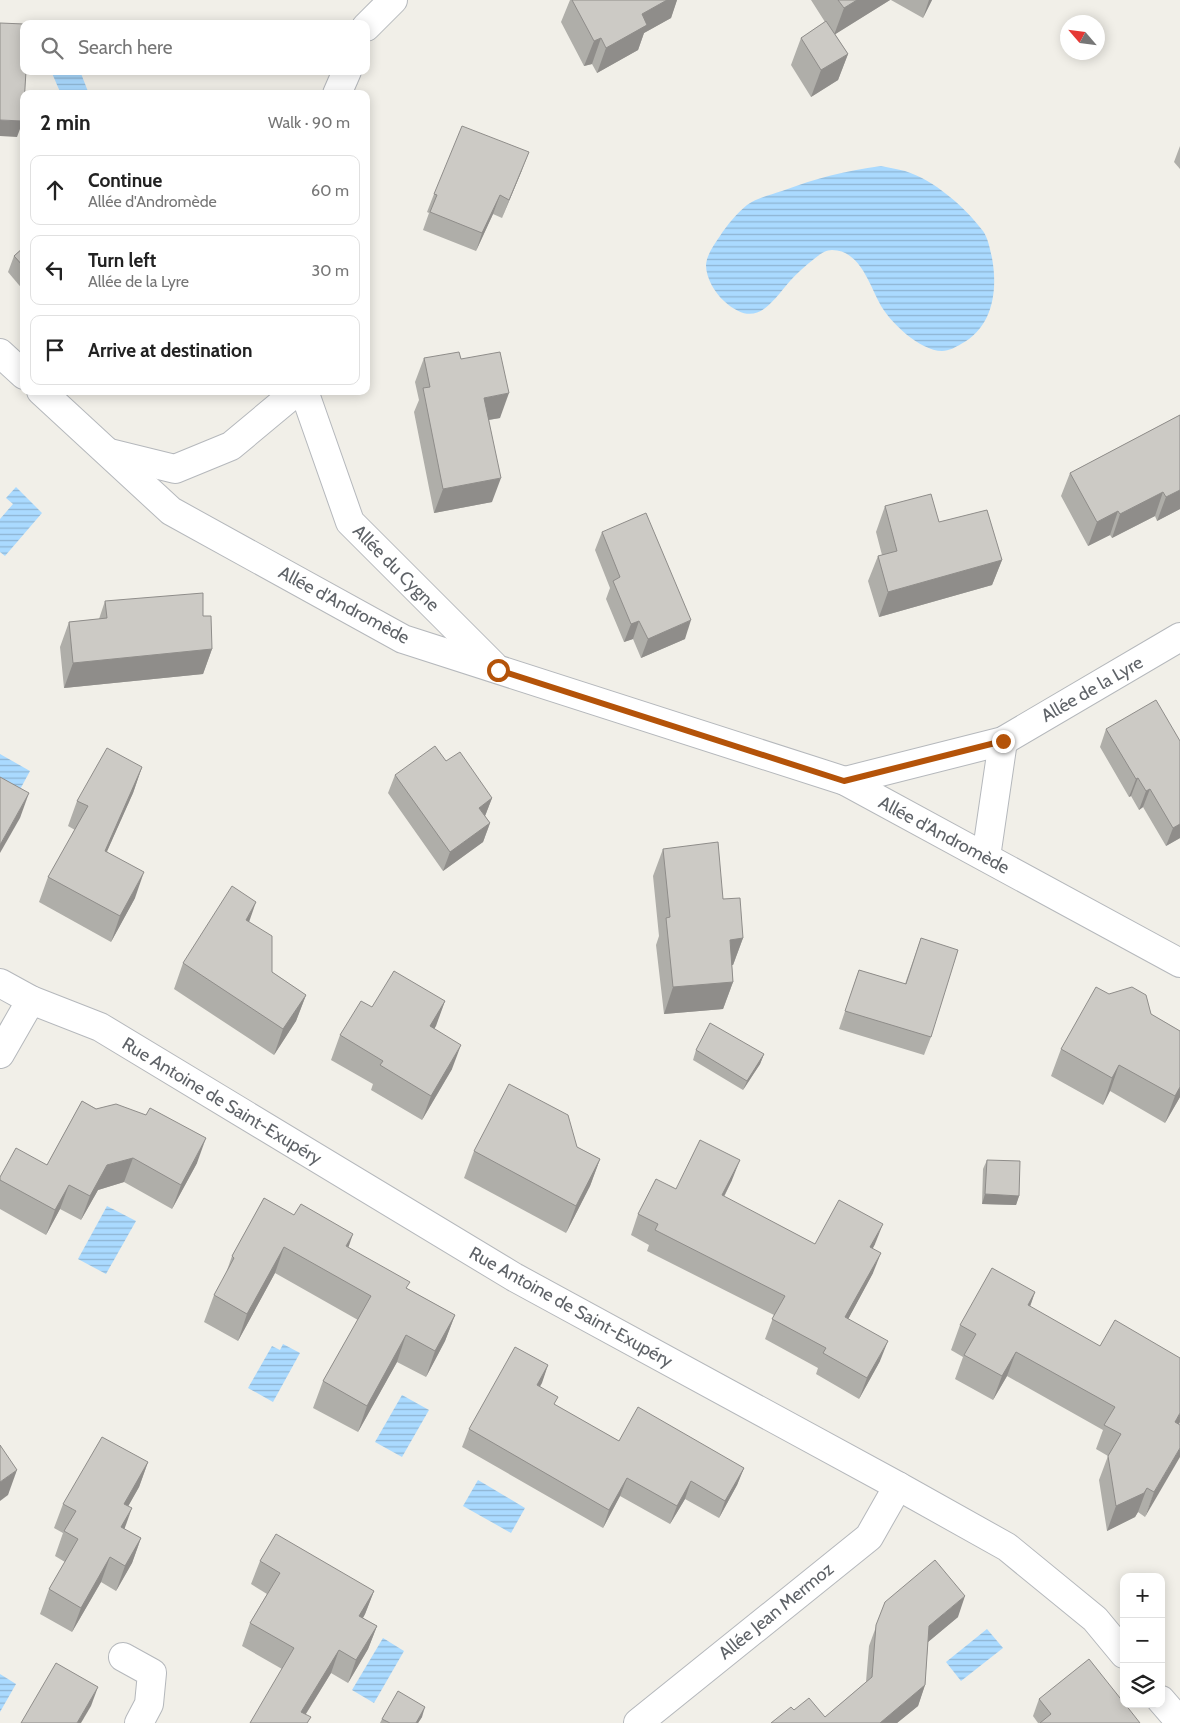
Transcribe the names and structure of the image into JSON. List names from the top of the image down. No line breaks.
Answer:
{"streets":{"street":["Allée du Cygne","Allée d'Andromède","Allée de la Lyre","Rue Antoine de Saint-Exupéry","Allée Jean Mermoz"]},"crossings":[["Allée du Cygne","Allée d'Andromède"],["Allée d'Andromède","Allée de la Lyre"],["Rue Antoine de Saint-Exupéry","Allée Jean Mermoz"]],"north":"top left","page":{"search":"Search here","heading":["2 min","Walk · 90 m"],"list":[["Continue","Allée d'Andromède","60 m"],["Turn left","Allée de la Lyre","30 m"],"Arrive at destination"],"map_buttons":["+","−"]}}
